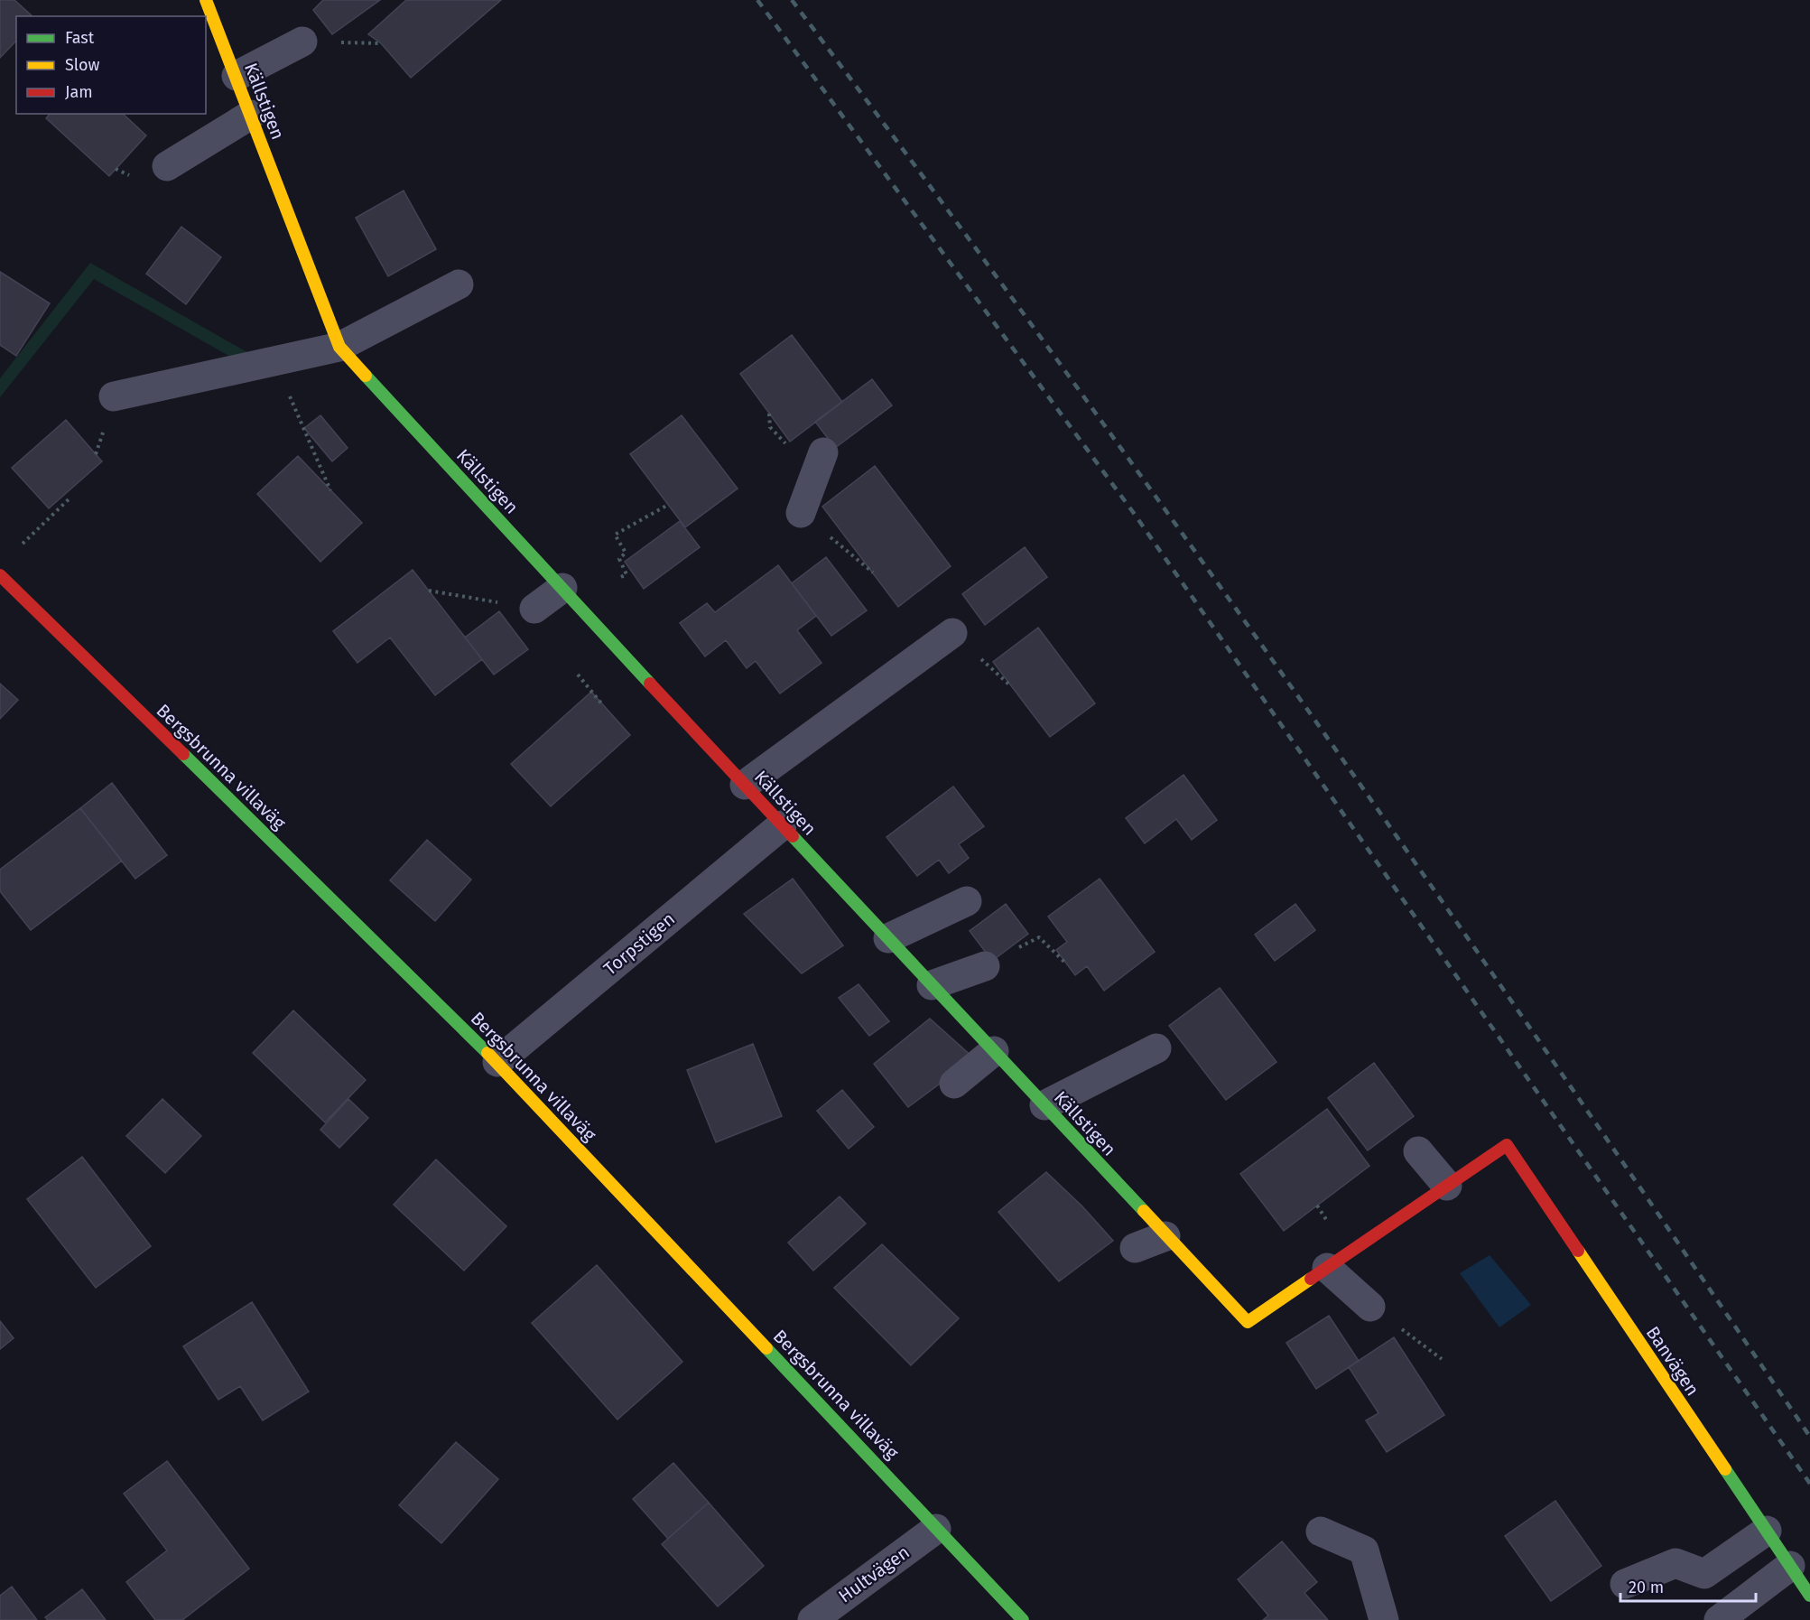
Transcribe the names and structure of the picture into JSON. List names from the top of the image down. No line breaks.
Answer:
{"streets":{"street":["Källstigen","Bergsbrunna villaväg","Torpstigen","Banvägen","Hultvägen"]},"crossings":[["Källstigen","Torpstigen"],["Källstigen","Banvägen"],["Bergsbrunna villaväg","Torpstigen"],["Bergsbrunna villaväg","Hultvägen"]],"legend":["Fast","Slow","Jam"],"scale_bar":"20 m"}
